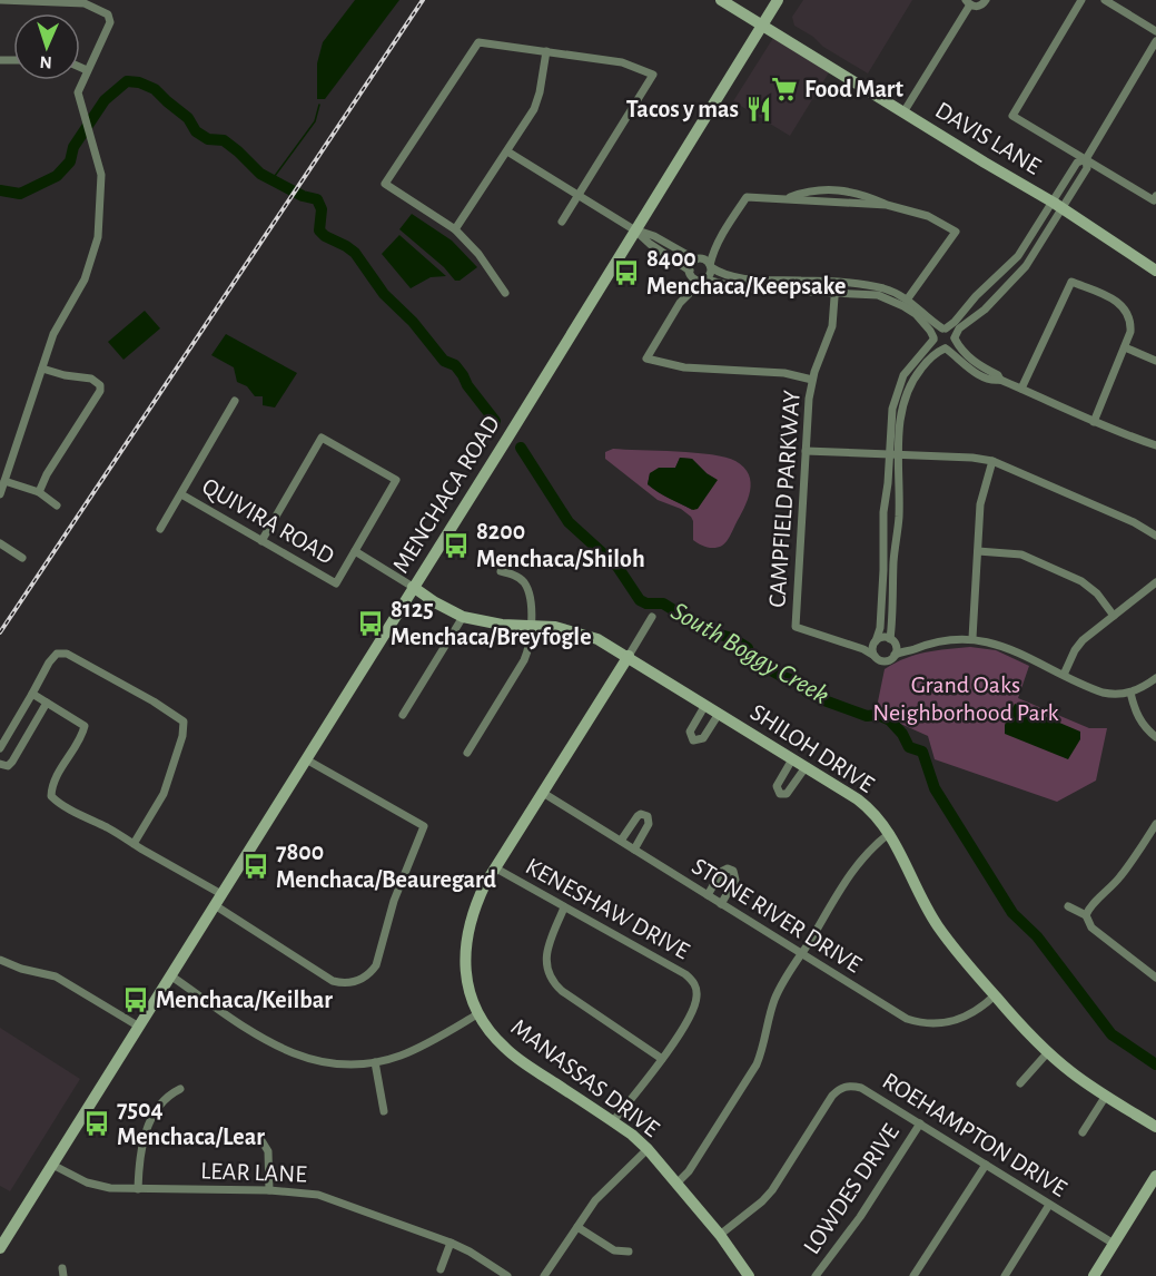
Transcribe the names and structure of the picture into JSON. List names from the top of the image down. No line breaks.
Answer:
{"streets":{"street":["DAVIS LANE","MENCHACA ROAD","CAMPFIELD PARKWAY","QUIVIRA ROAD","SHILOH DRIVE","KENESHAW DRIVE","STONE RIVER DRIVE","MANASSAS DRIVE","ROEHAMPTON DRIVE","LEAR LANE","LOWDES DRIVE"]},"crossings":[["DAVIS LANE","MENCHACA ROAD"],["MENCHACA ROAD","SHILOH DRIVE"],["MENCHACA ROAD","LEAR LANE"],["SHILOH DRIVE","STONE RIVER DRIVE"],["SHILOH DRIVE","MANASSAS DRIVE"],["KENESHAW DRIVE","MANASSAS DRIVE"],["STONE RIVER DRIVE","MANASSAS DRIVE"],["MANASSAS DRIVE","ROEHAMPTON DRIVE"],["ROEHAMPTON DRIVE","LOWDES DRIVE"]],"water":["South Boggy Creek"],"parks":["Grand Oaks Neighborhood Park"],"places":{"supermarket":["Food Mart"],"restaurant":["Tacos y mas"],"bus stop":["8400 Menchaca/Keepsake","8200 Menchaca/Shiloh","8125 Menchaca/Breyfogle","7800 Menchaca/Beauregard","Menchaca/Keilbar","7504 Menchaca/Lear"]},"north":"bottom"}
